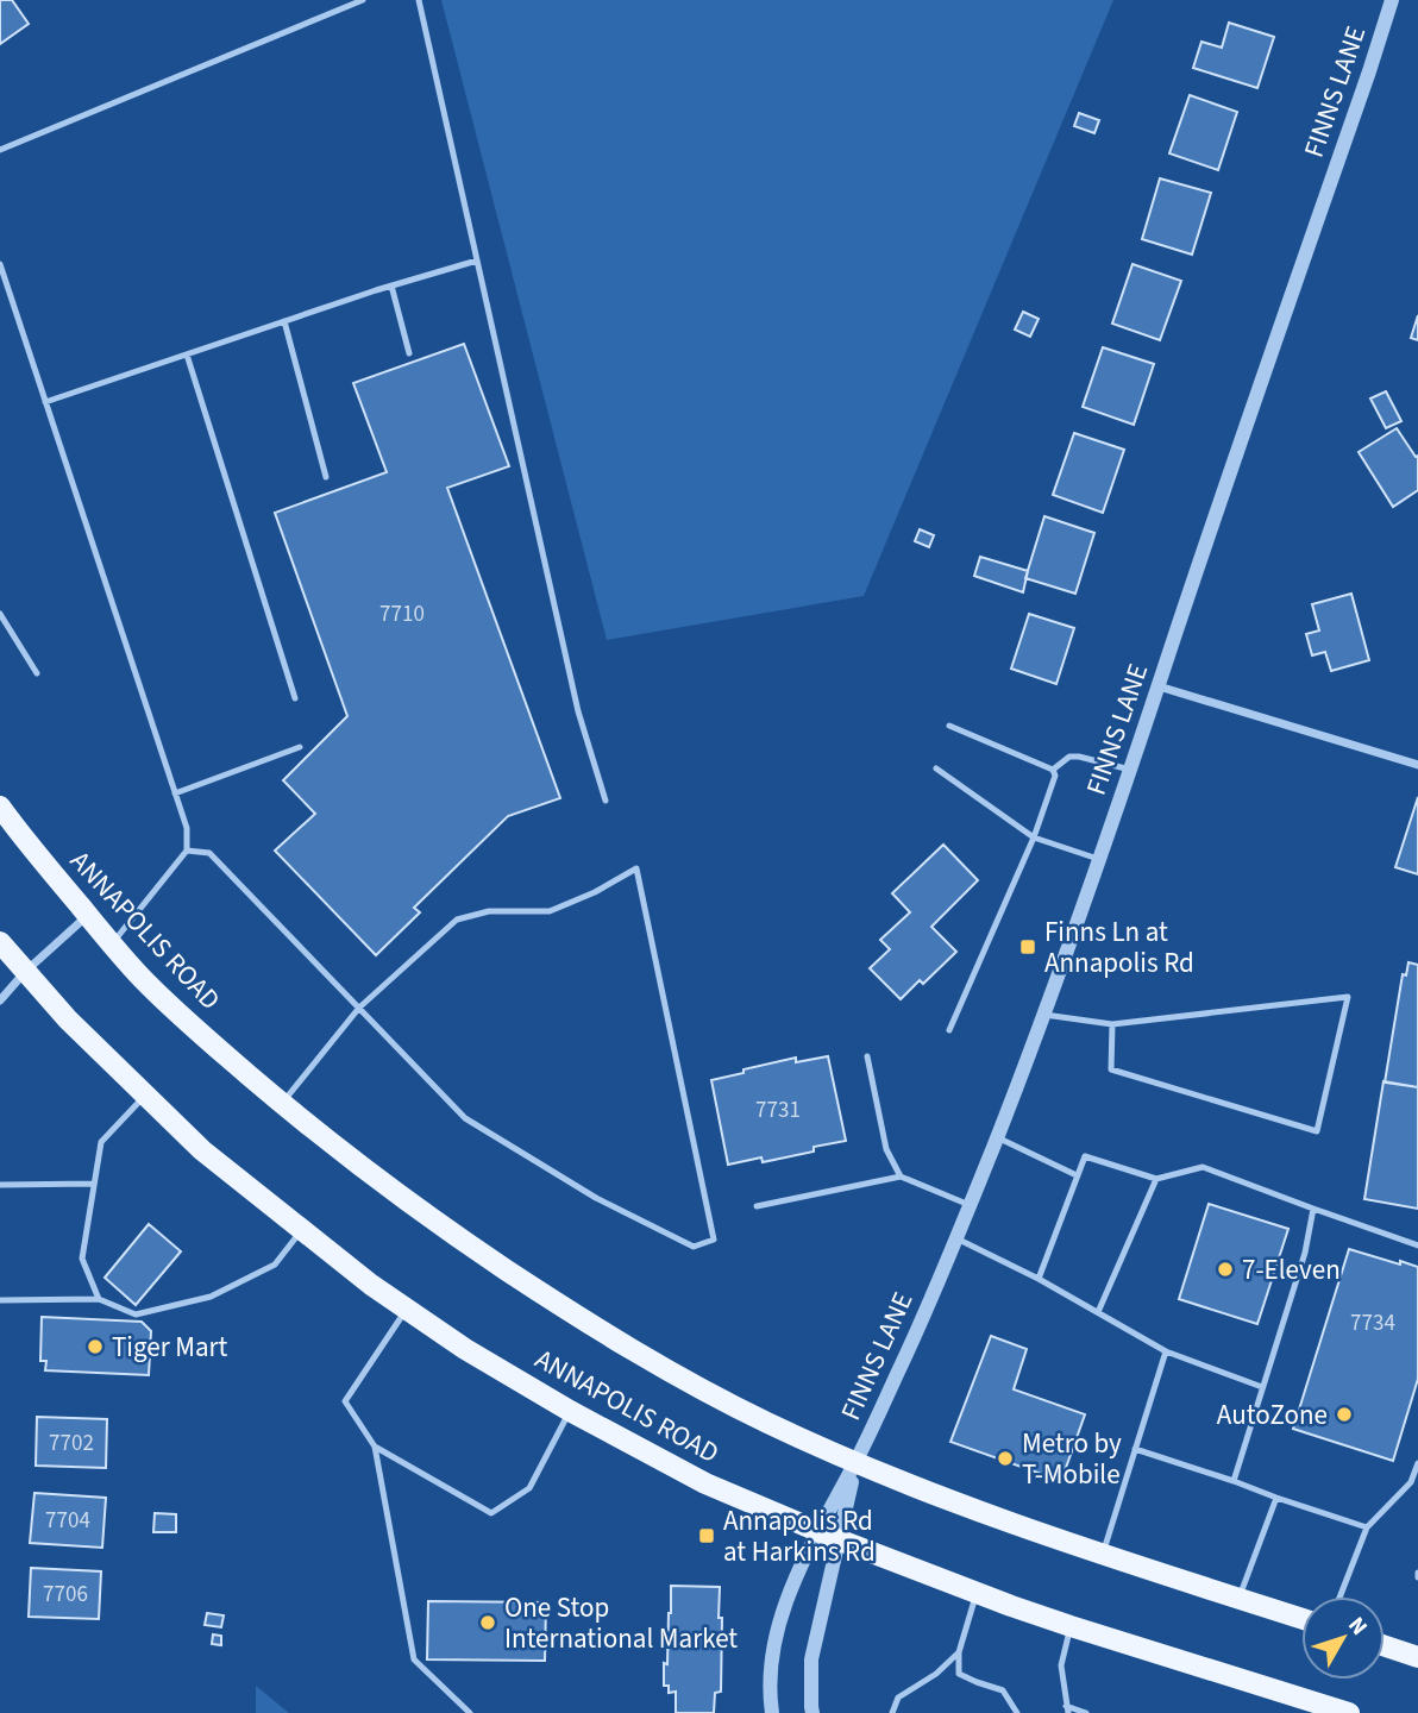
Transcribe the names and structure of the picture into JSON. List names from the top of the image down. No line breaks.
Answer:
{"streets":{"main road":["ANNAPOLIS ROAD"],"street":["FINNS LANE"]},"crossings":[["FINNS LANE","ANNAPOLIS ROAD"]],"places":{"transit":["Finns Ln at Annapolis Rd","Annapolis Rd at Harkins Rd"],"other":["7-Eleven","Tiger Mart","AutoZone","Metro by T-Mobile","One Stop International Market"]},"house_numbers":["7710","7731","7734","7702","7704","7706"],"north":"top right"}
